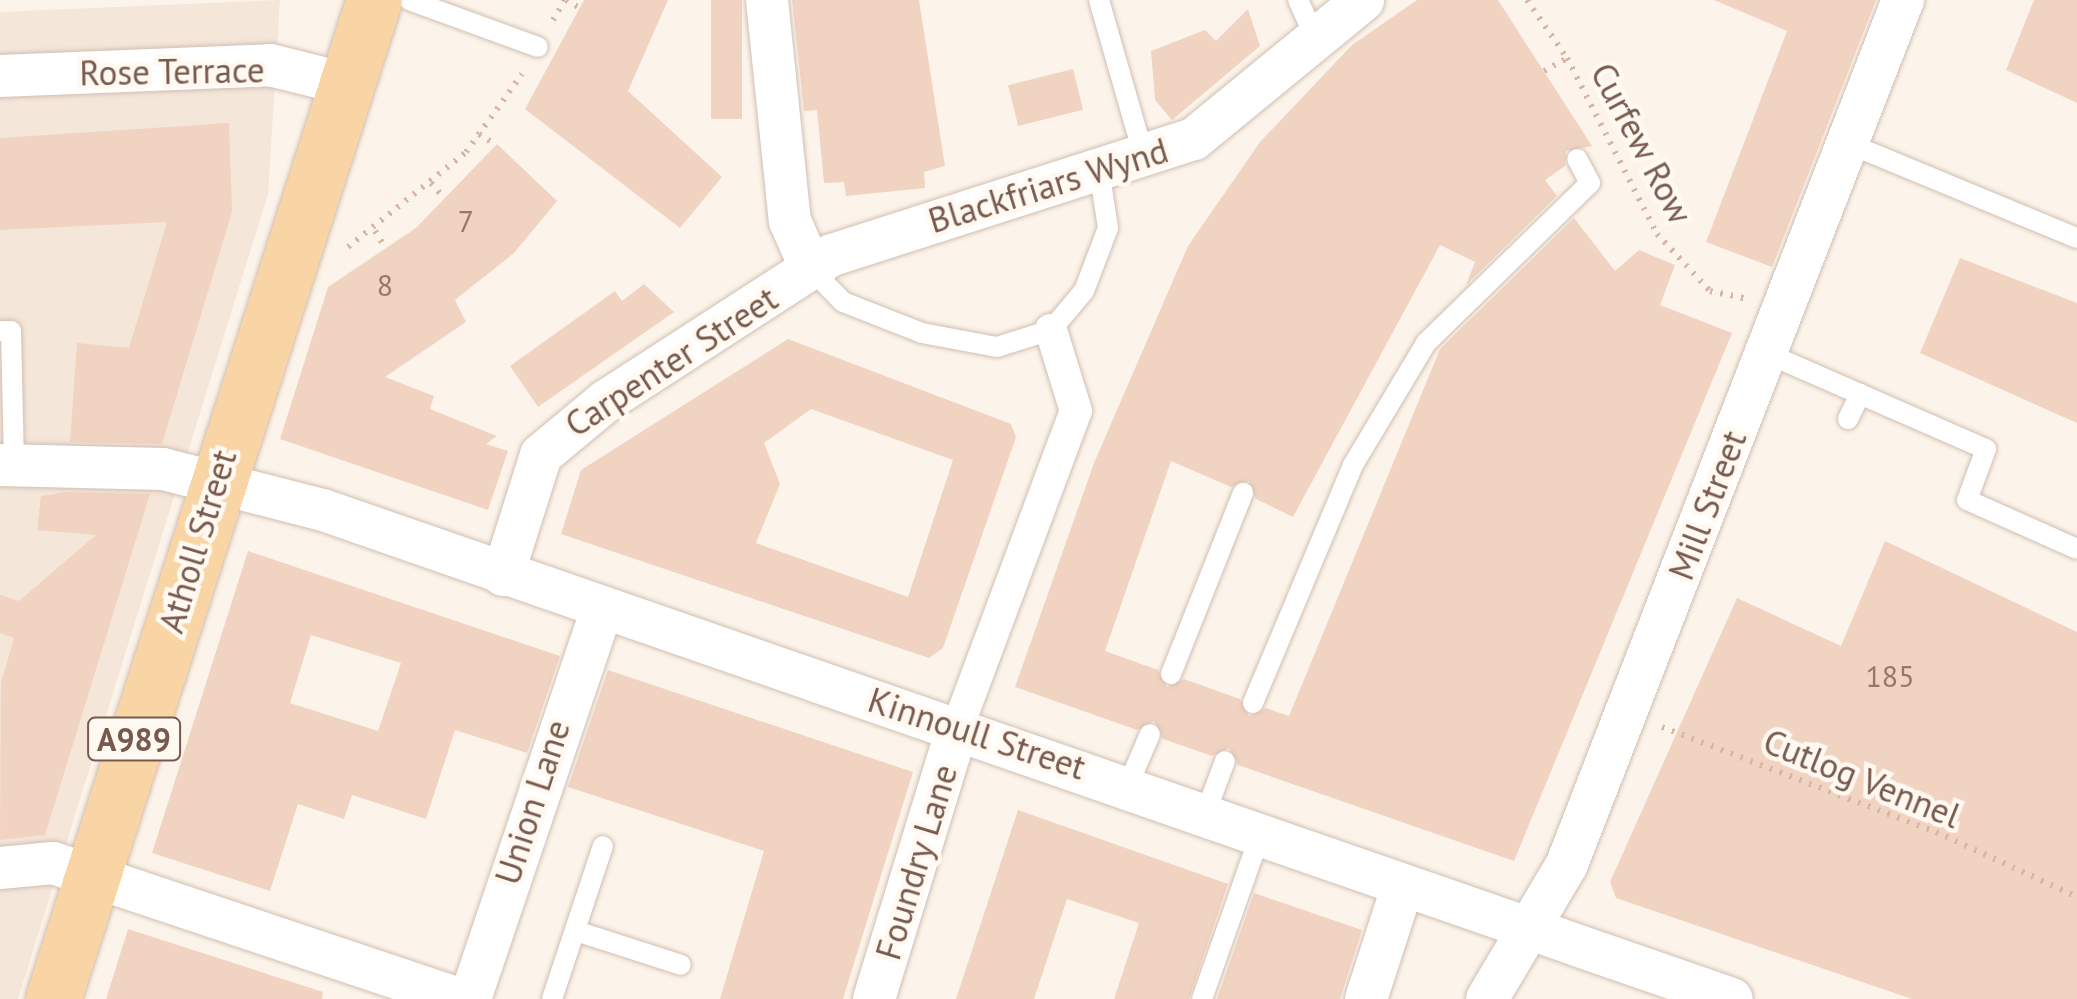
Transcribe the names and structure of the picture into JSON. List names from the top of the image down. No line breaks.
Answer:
{"streets":{"main road":["Atholl Street","A989"],"street":["Rose Terrace","Blackfriars Wynd","Carpenter Street","Mill Street","Kinnoull Street","Union Lane","Foundry Lane"],"path":["Curfew Row","Cutlog Vennel"]},"crossings":[["Rose Terrace","Atholl Street"],["Rose Terrace","A989"],["Curfew Row","Mill Street"],["Blackfriars Wynd","Carpenter Street"],["Carpenter Street","Kinnoull Street"],["Mill Street","Kinnoull Street"],["Mill Street","Cutlog Vennel"],["Atholl Street","Kinnoull Street"],["Atholl Street","A989"],["Kinnoull Street","Union Lane"],["Kinnoull Street","Foundry Lane"]],"house_numbers":["7","8","185"]}
